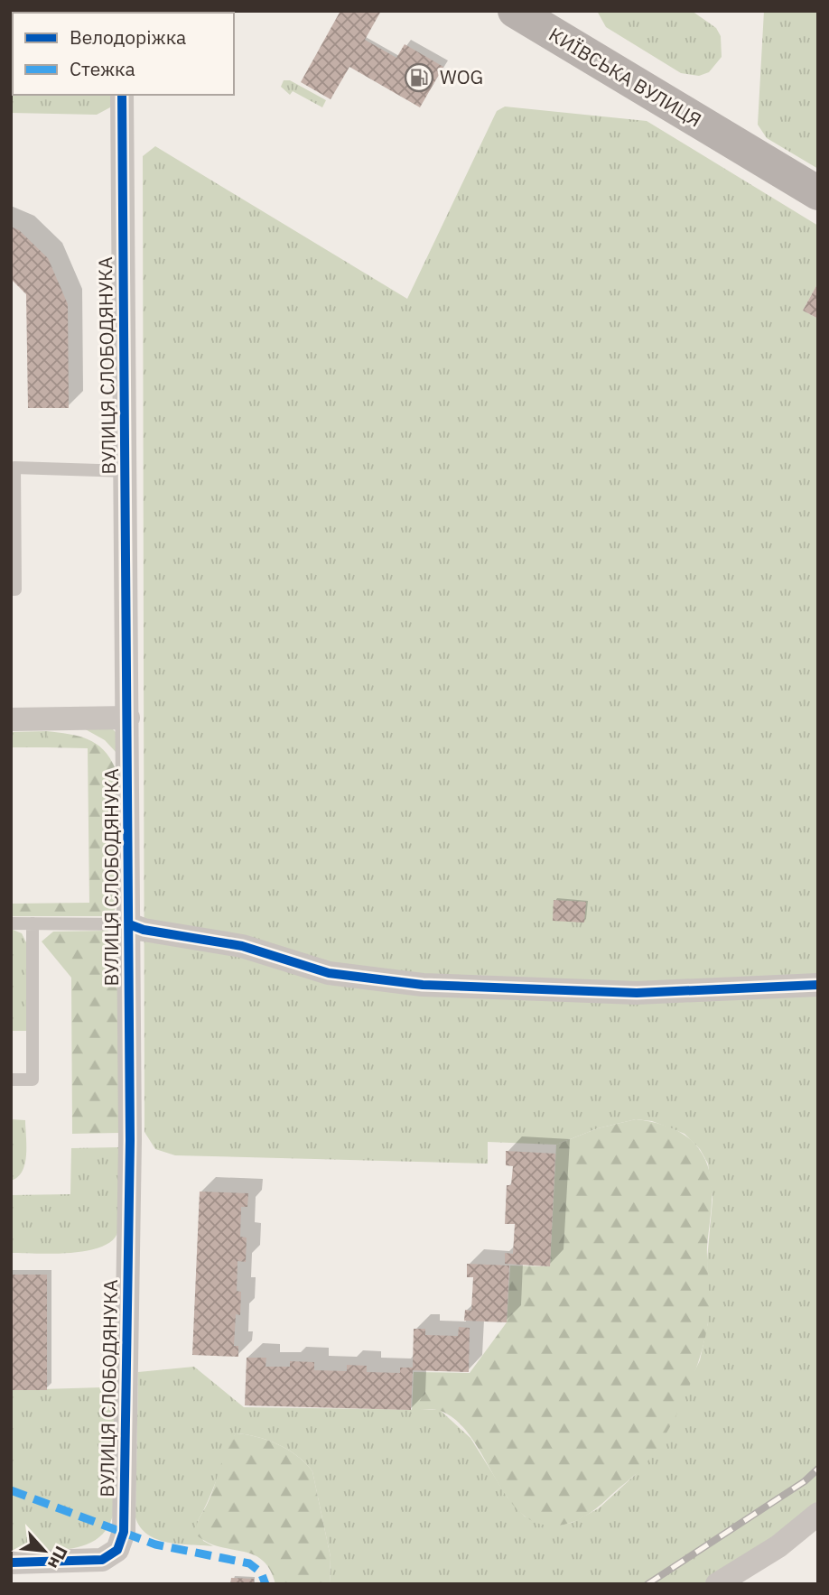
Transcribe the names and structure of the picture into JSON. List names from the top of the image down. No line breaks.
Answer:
{"streets":{"main road":["КИЇВСЬКА ВУЛИЦЯ"],"street":["ВУЛИЦЯ СЛОБОДЯНУКА"]},"places":{"fuel station":["WOG"]},"legend":["Велодоріжка","Стежка"],"north":"bottom right"}
